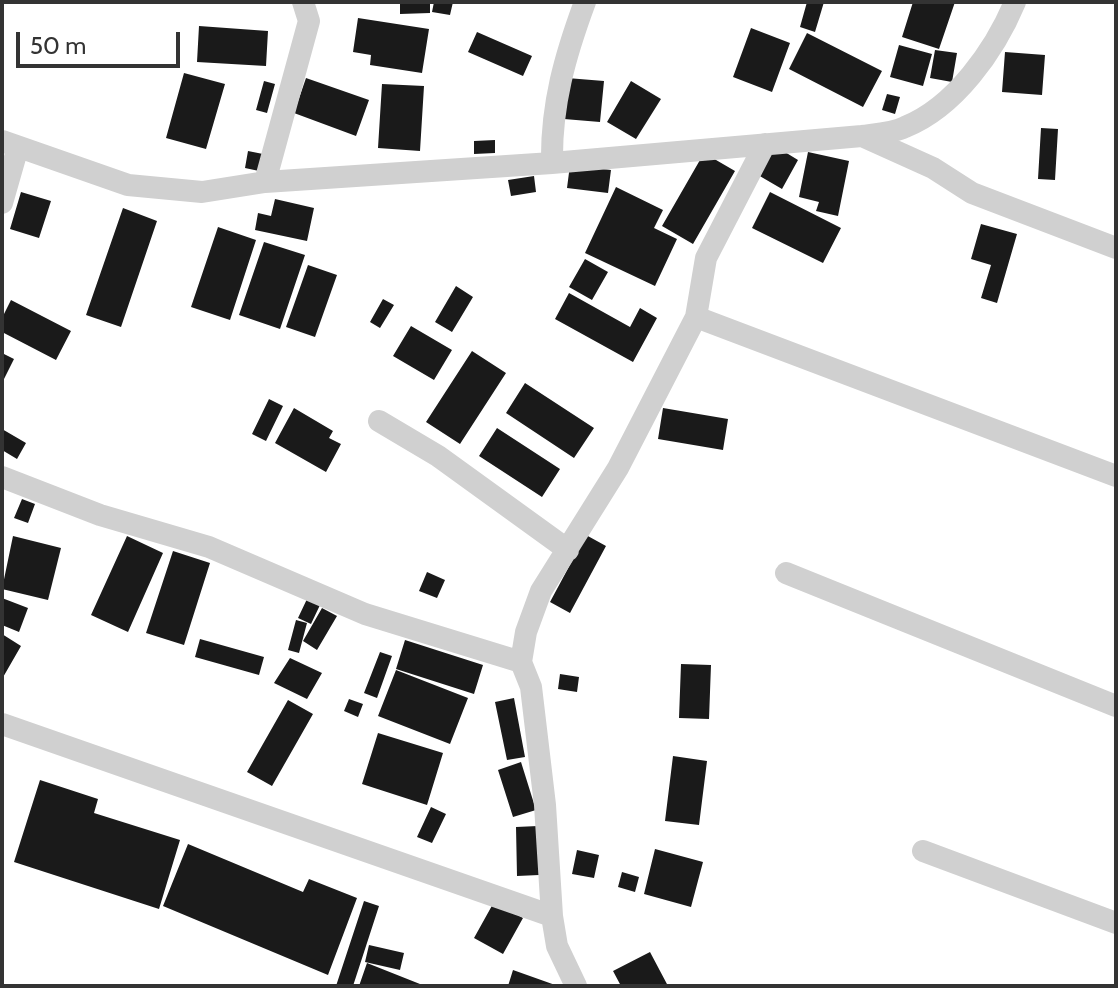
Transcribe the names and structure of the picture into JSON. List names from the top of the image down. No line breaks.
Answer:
{"scale_bar":"50 m"}
